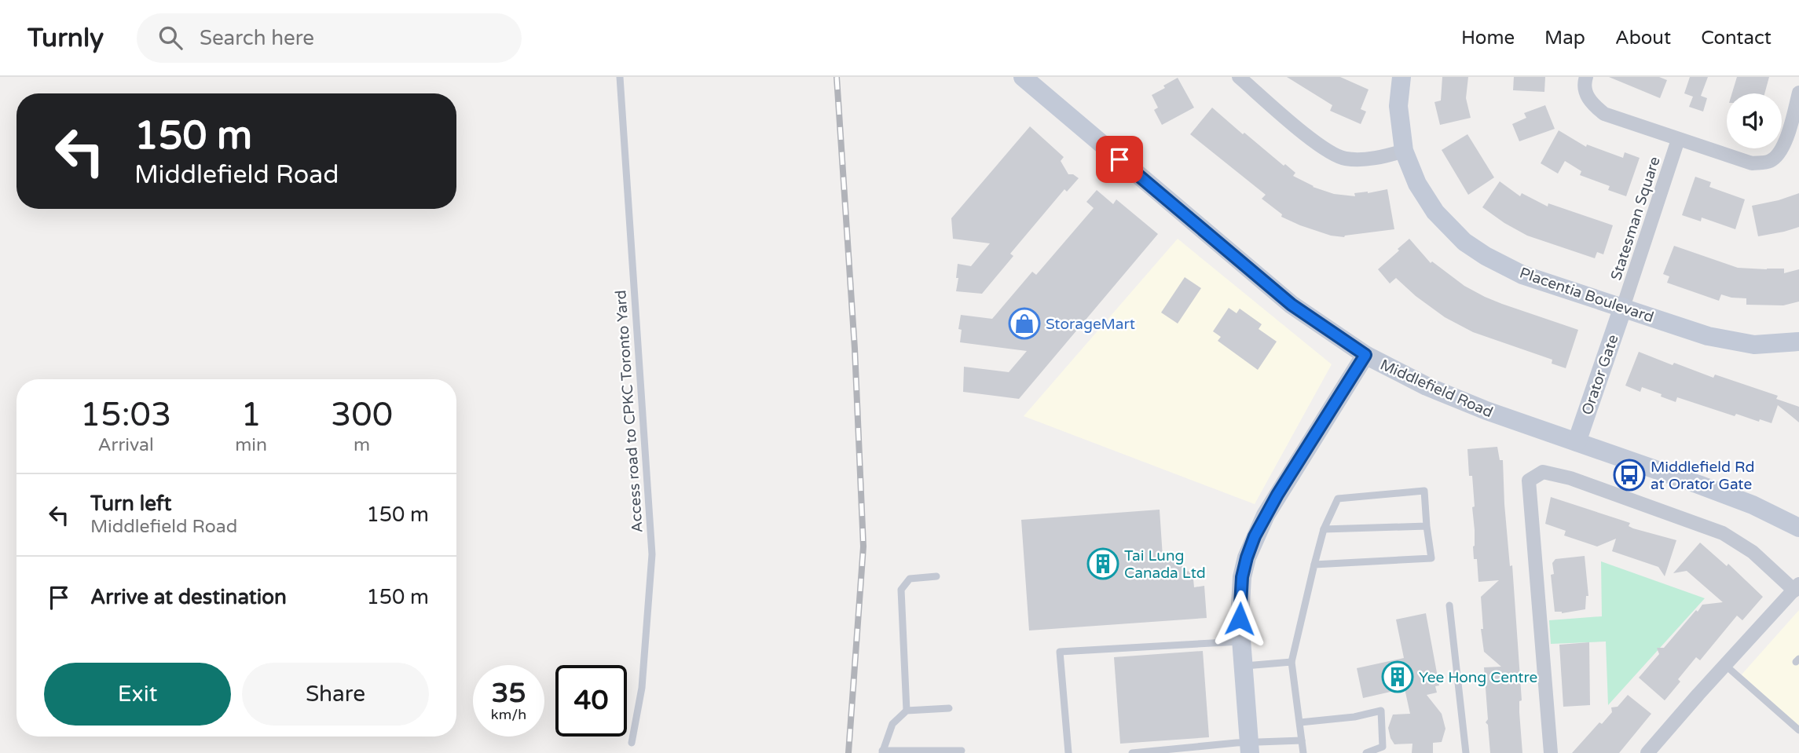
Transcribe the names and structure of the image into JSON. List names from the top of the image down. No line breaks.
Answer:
{"streets":{"street":["Statesman Square","Placentia Boulevard","Orator Gate","Middlefield Road"],"lane":["Access road to CPKC Toronto Yard"]},"crossings":[["Statesman Square","Placentia Boulevard"],["Statesman Square","Orator Gate"],["Placentia Boulevard","Orator Gate"],["Orator Gate","Middlefield Road"]],"places":{"shop":["StorageMart"],"bus stop":["Middlefield Rd at Orator Gate"],"building":["Tai Lung Canada Ltd","Yee Hong Centre"]},"page":{"header":"Turnly","search":"Search here","nav":["Home","Map","About","Contact"],"turn":["150 m","Middlefield Road"],"eta":["15:03","Arrival","1","min","300","m"],"list":[{"name":"Turn left","note":"Middlefield Road","value":"150 m"},{"name":"Arrive at destination","value":"150 m"}],"buttons":["Exit","Share"],"speed":"35 km/h","limit":"40"}}
